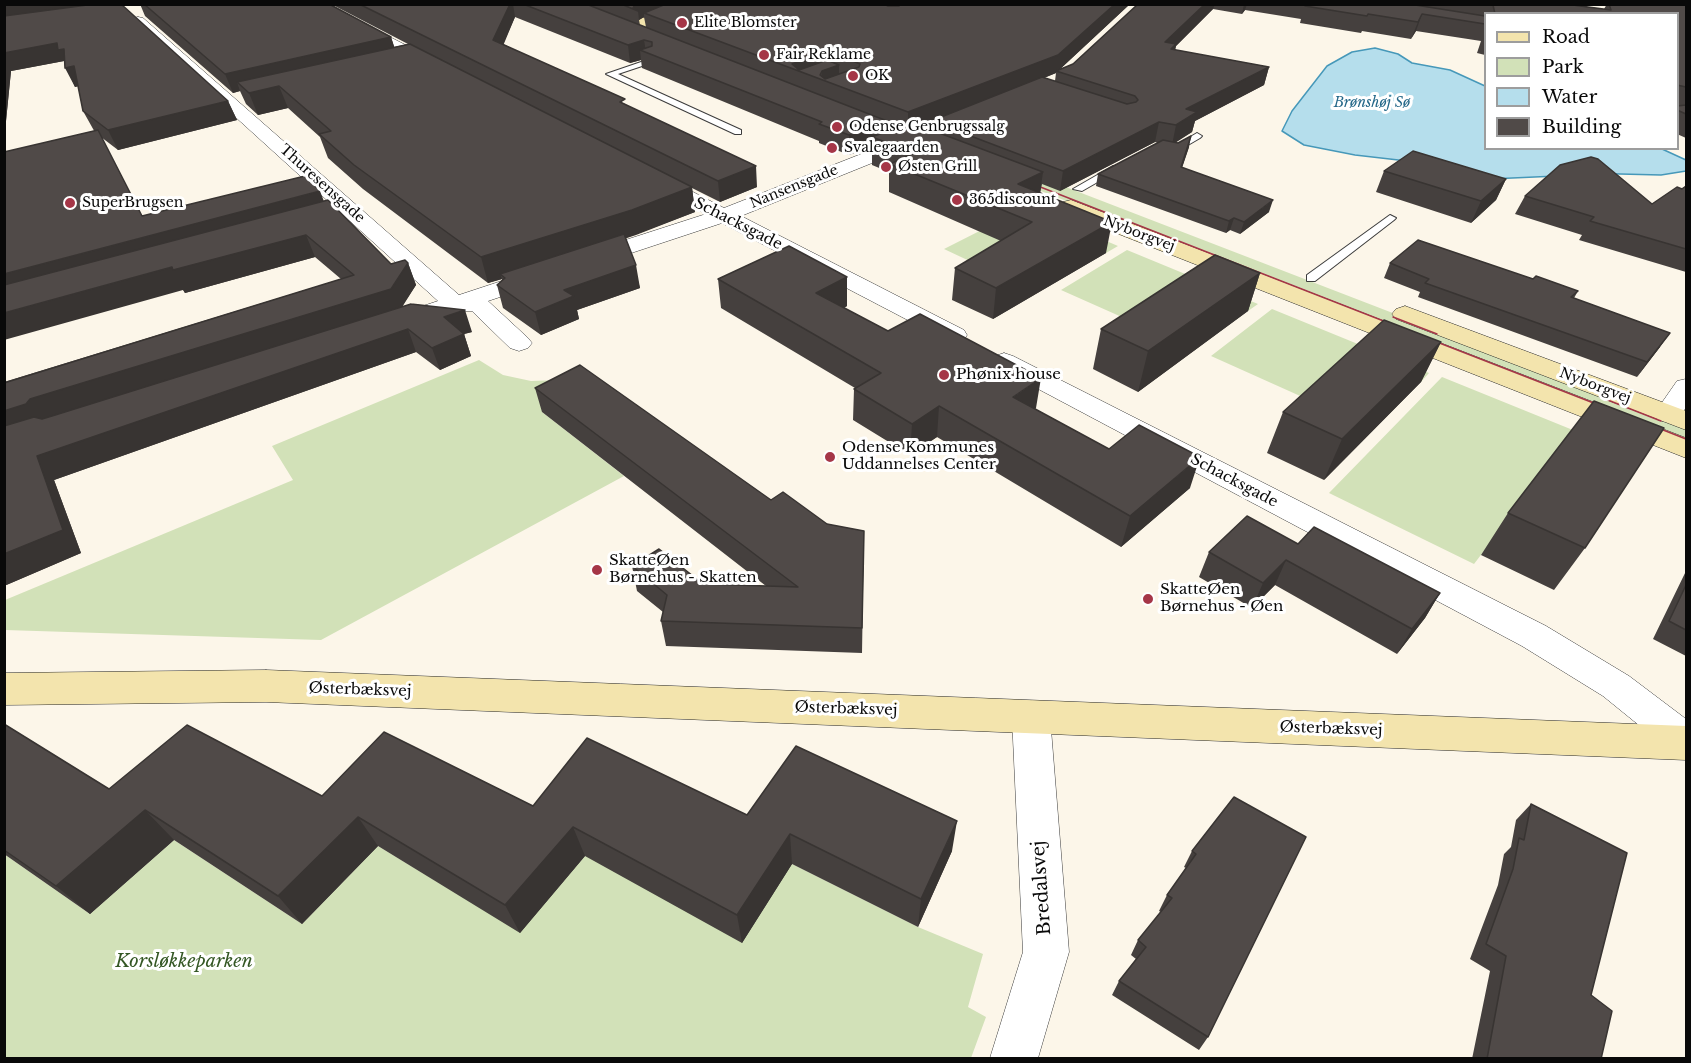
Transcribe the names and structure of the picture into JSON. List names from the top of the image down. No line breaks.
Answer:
{"streets":{"street":["Thuresensgade","Nansensgade","Schacksgade","Nyborgvej","Østerbæksvej","Bredalsvej"]},"crossings":[["Thuresensgade","Nansensgade"],["Nansensgade","Schacksgade"],["Schacksgade","Østerbæksvej"],["Østerbæksvej","Bredalsvej"]],"water":["Brønshøj Sø"],"parks":["Korsløkkeparken"],"places":["Elite Blomster","Fair Reklame","OK","Odense Genbrugssalg","Svalegaarden","Østen Grill","365discount","SuperBrugsen","Phønix house","Odense Kommunes Uddannelses Center","SkatteØen Børnehus - Skatten","SkatteØen Børnehus - Øen"],"legend":["Road","Park","Water","Building"]}
